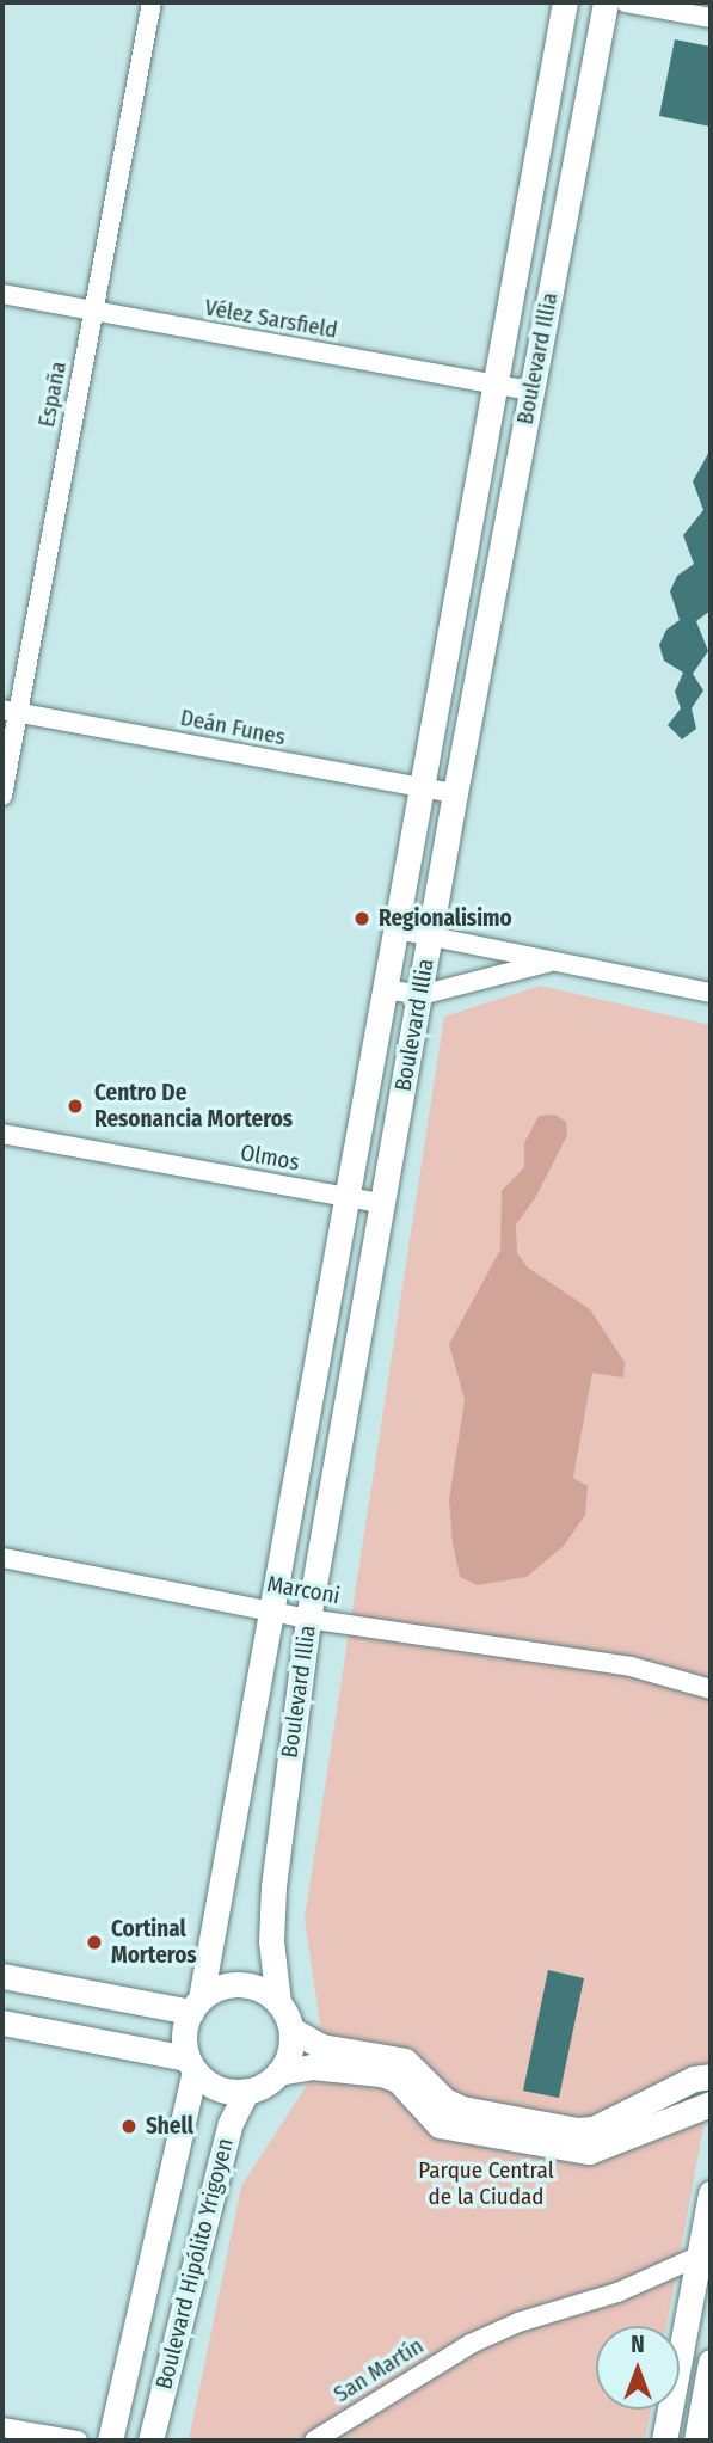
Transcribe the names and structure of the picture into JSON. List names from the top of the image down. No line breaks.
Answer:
{"streets":{"street":["Vélez Sarsfield","Boulevard Illia","España","Deán Funes","Olmos","Marconi","Boulevard Hipólito Yrigoyen","San Martín"]},"crossings":[["Vélez Sarsfield","Boulevard Illia"],["Vélez Sarsfield","España"],["Boulevard Illia","Deán Funes"],["Boulevard Illia","Olmos"],["Boulevard Illia","Marconi"],["Boulevard Illia","Boulevard Hipólito Yrigoyen"],["España","Deán Funes"]],"parks":["Parque Central de la Ciudad"],"places":["Regionalisimo","Centro De Resonancia Morteros","Cortinal Morteros","Shell"],"north":"top"}
